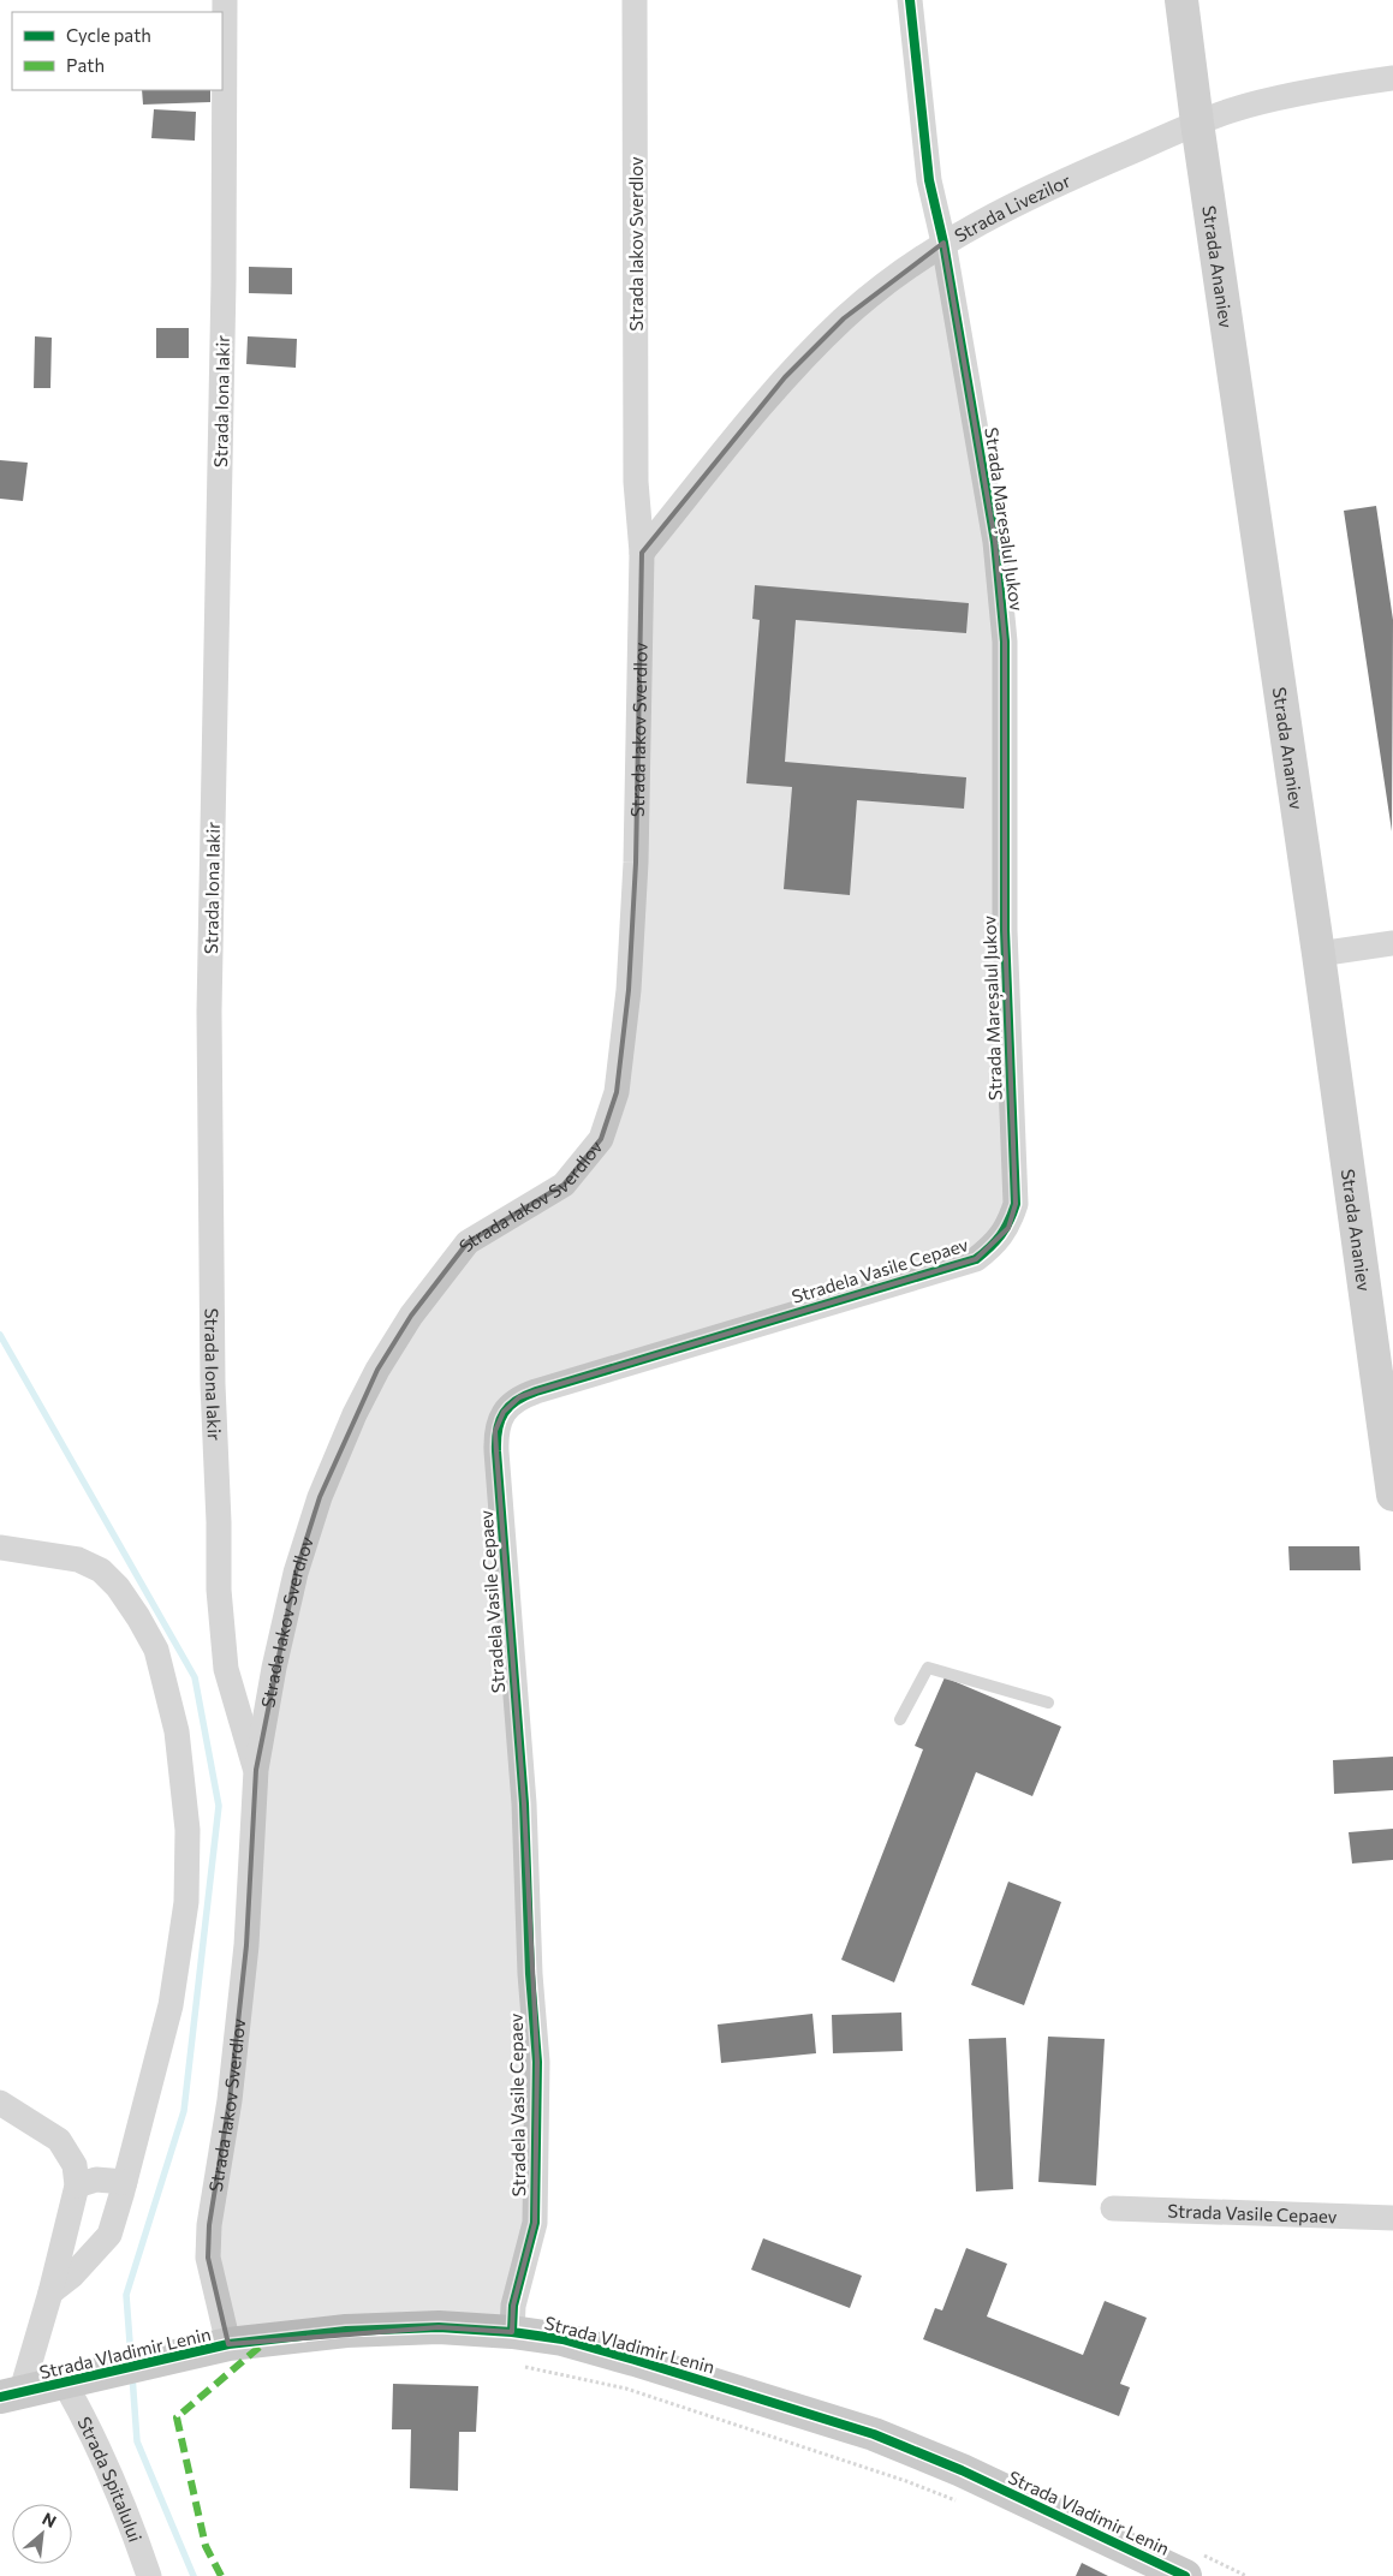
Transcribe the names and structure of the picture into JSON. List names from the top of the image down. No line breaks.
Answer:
{"streets":{"main road":["Strada Vladimir Lenin"],"street":["Strada Livezilor","Strada Iakov Sverdlov","Strada Ananiev","Strada Iona Iakir","Strada Mareșalul Jukov","Stradela Vasile Cepaev","Strada Vasile Cepaev","Strada Spitalului"]},"crossings":[["Strada Livezilor","Strada Iakov Sverdlov"],["Strada Livezilor","Strada Ananiev"],["Strada Livezilor","Strada Mareșalul Jukov"],["Strada Iakov Sverdlov","Strada Iona Iakir"],["Strada Iakov Sverdlov","Strada Vladimir Lenin"],["Strada Mareșalul Jukov","Stradela Vasile Cepaev"],["Stradela Vasile Cepaev","Strada Vladimir Lenin"],["Strada Vladimir Lenin","Strada Spitalului"]],"legend":["Cycle path","Path"],"north":"top right"}
